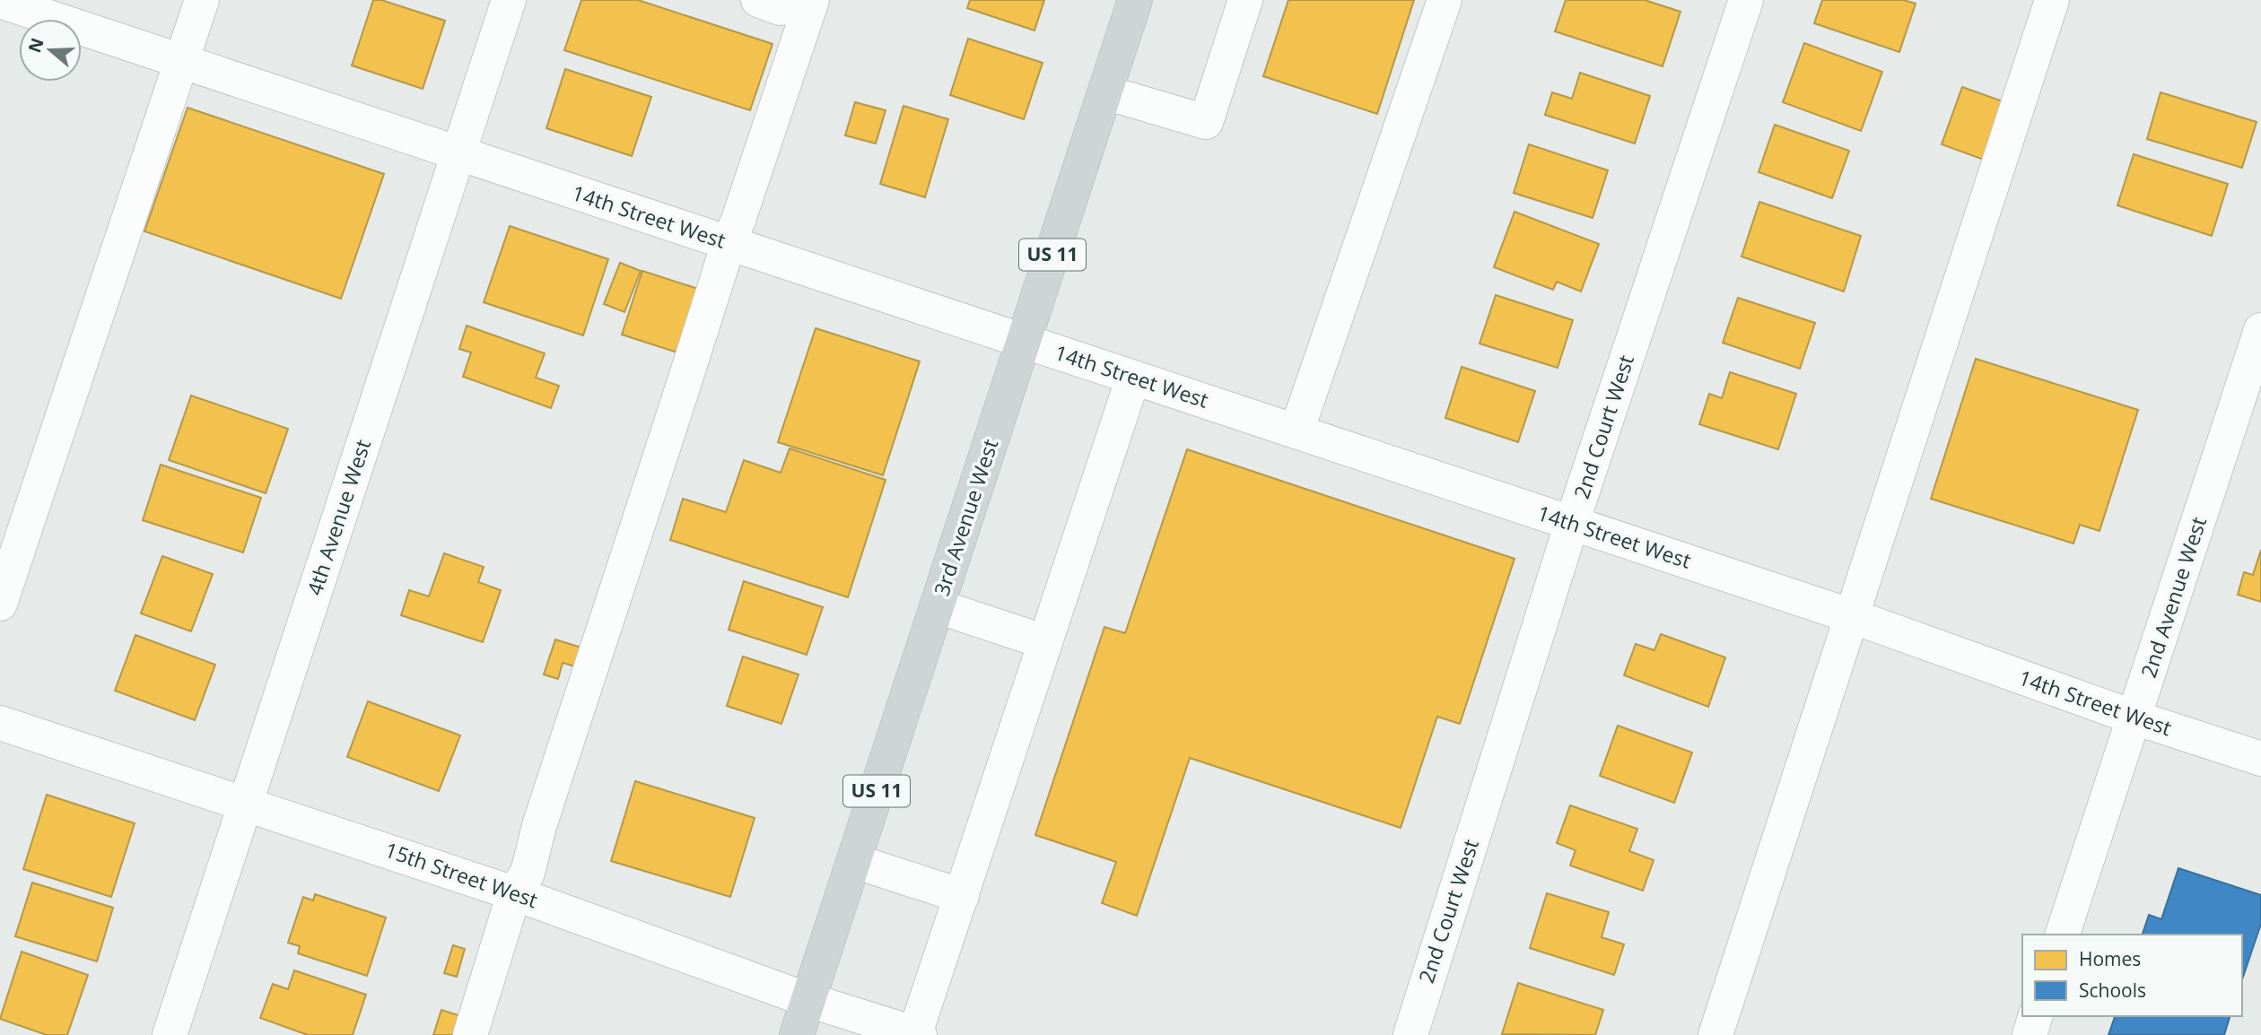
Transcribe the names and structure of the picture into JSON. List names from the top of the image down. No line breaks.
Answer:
{"streets":{"main road":["US 11","3rd Avenue West"],"street":["14th Street West","2nd Court West","4th Avenue West","2nd Avenue West","15th Street West"]},"crossings":[["14th Street West","2nd Court West"],["14th Street West","4th Avenue West"],["14th Street West","3rd Avenue West"],["14th Street West","2nd Avenue West"],["4th Avenue West","15th Street West"],["3rd Avenue West","15th Street West"]],"legend":["Homes","Schools"],"north":"left"}
